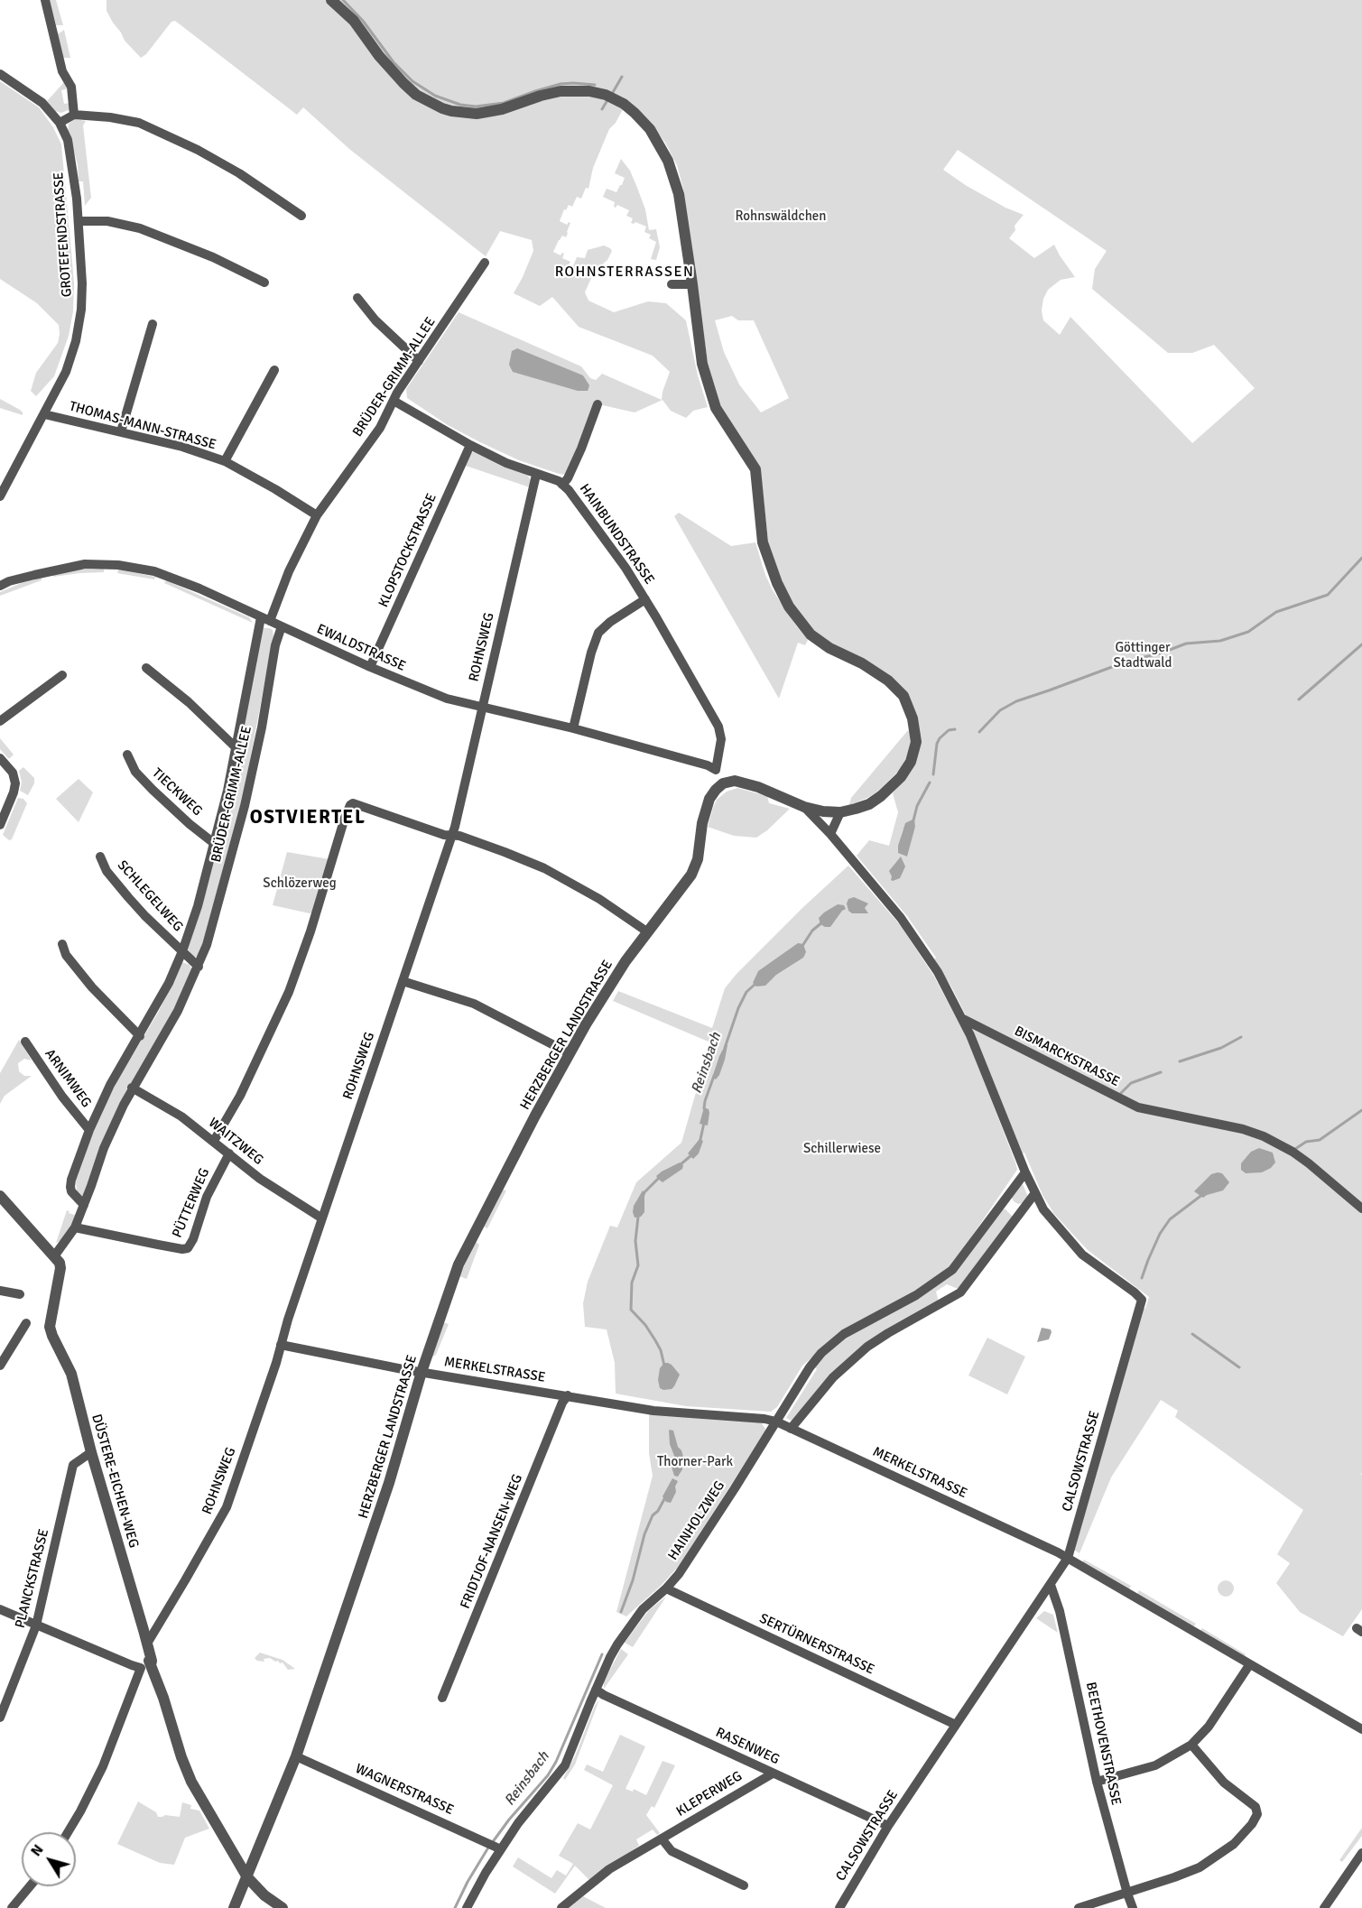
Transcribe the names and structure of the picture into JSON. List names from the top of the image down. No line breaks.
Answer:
{"streets":{"street":["GROTEFENDSTRASSE","BRÜDER-GRIMM-ALLEE","THOMAS-MANN-STRASSE","HAINBUNDSTRASSE","KLOPSTOCKSTRASSE","ROHNSWEG","EWALDSTRASSE","TIECKWEG","SCHLEGELWEG","HERZBERGER LANDSTRASSE","BISMARCKSTRASSE","ARNIMWEG","WAITZWEG","PÜTTERWEG","MERKELSTRASSE","CALSOWSTRASSE","DÜSTERE-EICHEN-WEG","HAINHOLZWEG","FRIDTJOF-NANSEN-WEG","PLANCKSTRASSE","SERTÜRNERSTRASSE","BEETHOVENSTRASSE","RASENWEG","WAGNERSTRASSE","KLEPERWEG"]},"crossings":[["GROTEFENDSTRASSE","THOMAS-MANN-STRASSE"],["BRÜDER-GRIMM-ALLEE","THOMAS-MANN-STRASSE"],["BRÜDER-GRIMM-ALLEE","HAINBUNDSTRASSE"],["BRÜDER-GRIMM-ALLEE","EWALDSTRASSE"],["BRÜDER-GRIMM-ALLEE","TIECKWEG"],["BRÜDER-GRIMM-ALLEE","SCHLEGELWEG"],["BRÜDER-GRIMM-ALLEE","ARNIMWEG"],["BRÜDER-GRIMM-ALLEE","WAITZWEG"],["BRÜDER-GRIMM-ALLEE","PÜTTERWEG"],["BRÜDER-GRIMM-ALLEE","DÜSTERE-EICHEN-WEG"],["HAINBUNDSTRASSE","KLOPSTOCKSTRASSE"],["HAINBUNDSTRASSE","ROHNSWEG"],["HAINBUNDSTRASSE","EWALDSTRASSE"],["KLOPSTOCKSTRASSE","EWALDSTRASSE"],["ROHNSWEG","EWALDSTRASSE"],["ROHNSWEG","WAITZWEG"],["ROHNSWEG","MERKELSTRASSE"],["ROHNSWEG","DÜSTERE-EICHEN-WEG"],["HERZBERGER LANDSTRASSE","MERKELSTRASSE"],["HERZBERGER LANDSTRASSE","DÜSTERE-EICHEN-WEG"],["HERZBERGER LANDSTRASSE","WAGNERSTRASSE"],["BISMARCKSTRASSE","CALSOWSTRASSE"],["WAITZWEG","PÜTTERWEG"],["MERKELSTRASSE","CALSOWSTRASSE"],["MERKELSTRASSE","HAINHOLZWEG"],["MERKELSTRASSE","FRIDTJOF-NANSEN-WEG"],["CALSOWSTRASSE","HAINHOLZWEG"],["CALSOWSTRASSE","SERTÜRNERSTRASSE"],["CALSOWSTRASSE","BEETHOVENSTRASSE"],["CALSOWSTRASSE","RASENWEG"],["DÜSTERE-EICHEN-WEG","PLANCKSTRASSE"],["HAINHOLZWEG","SERTÜRNERSTRASSE"],["HAINHOLZWEG","RASENWEG"],["HAINHOLZWEG","WAGNERSTRASSE"],["RASENWEG","KLEPERWEG"]],"districts":["ROHNSTERRASSEN","OSTVIERTEL"],"water":["Reinsbach"],"parks":["Rohnswäldchen","Göttinger Stadtwald","Schlözerweg","Schillerwiese","Thorner-Park"],"north":"top left"}
